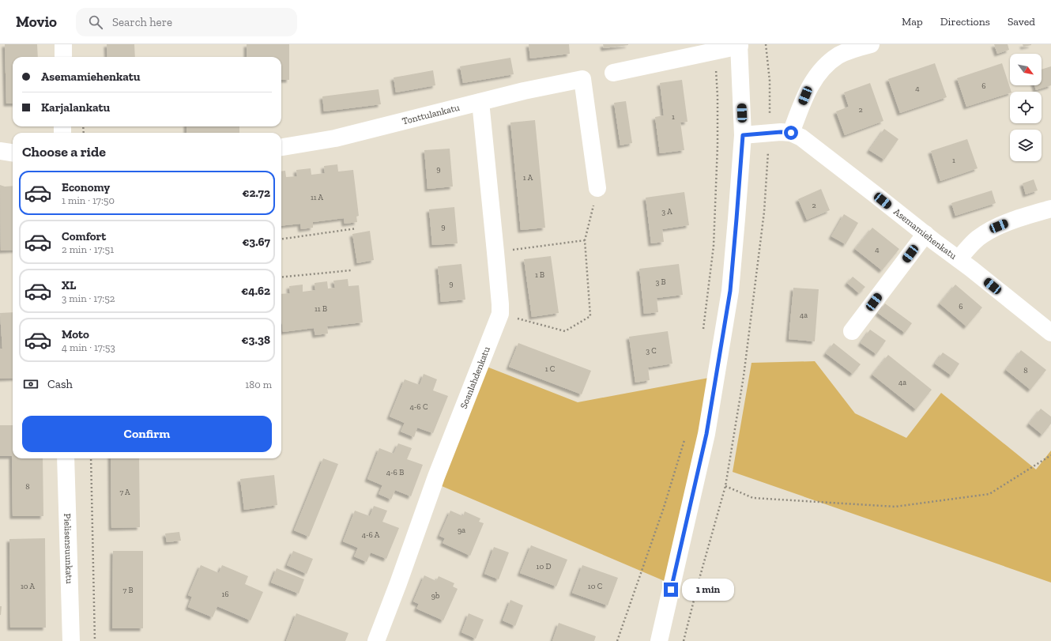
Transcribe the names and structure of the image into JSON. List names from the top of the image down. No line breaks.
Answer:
{"streets":{"street":["Tonttulankatu","Asemamiehenkatu","Soanlahdenkatu","Pielisensuunkatu"]},"crossings":[["Tonttulankatu","Soanlahdenkatu"]],"house_numbers":["6","4","2","1","1","9","1 A","11 A","2","3 A","9","4","1 B","3 B","9","6","11 B","4a","3 C","1 C","8","4a","4-6 C","4-6 B","8","7 A","9a","4-6 A","10 D","10 A","10 C","7 B","16","9b"],"north":"bottom right","page":{"header":"Movio","search":"Search here","nav":["Map","Directions","Saved"],"banner":["Asemamiehenkatu","Karjalankatu"],"heading":"Choose a ride","list":[{"name":"Economy","note":"1 min · 17:50","value":"€2.72"},{"name":"Comfort","note":"2 min · 17:51","value":"€3.67"},{"name":"XL","note":"3 min · 17:52","value":"€4.62"},{"name":"Moto","note":"4 min · 17:53","value":"€3.38"}],"pay":["Cash","180 m"],"buttons":"Confirm","bubble":"1 min"}}
